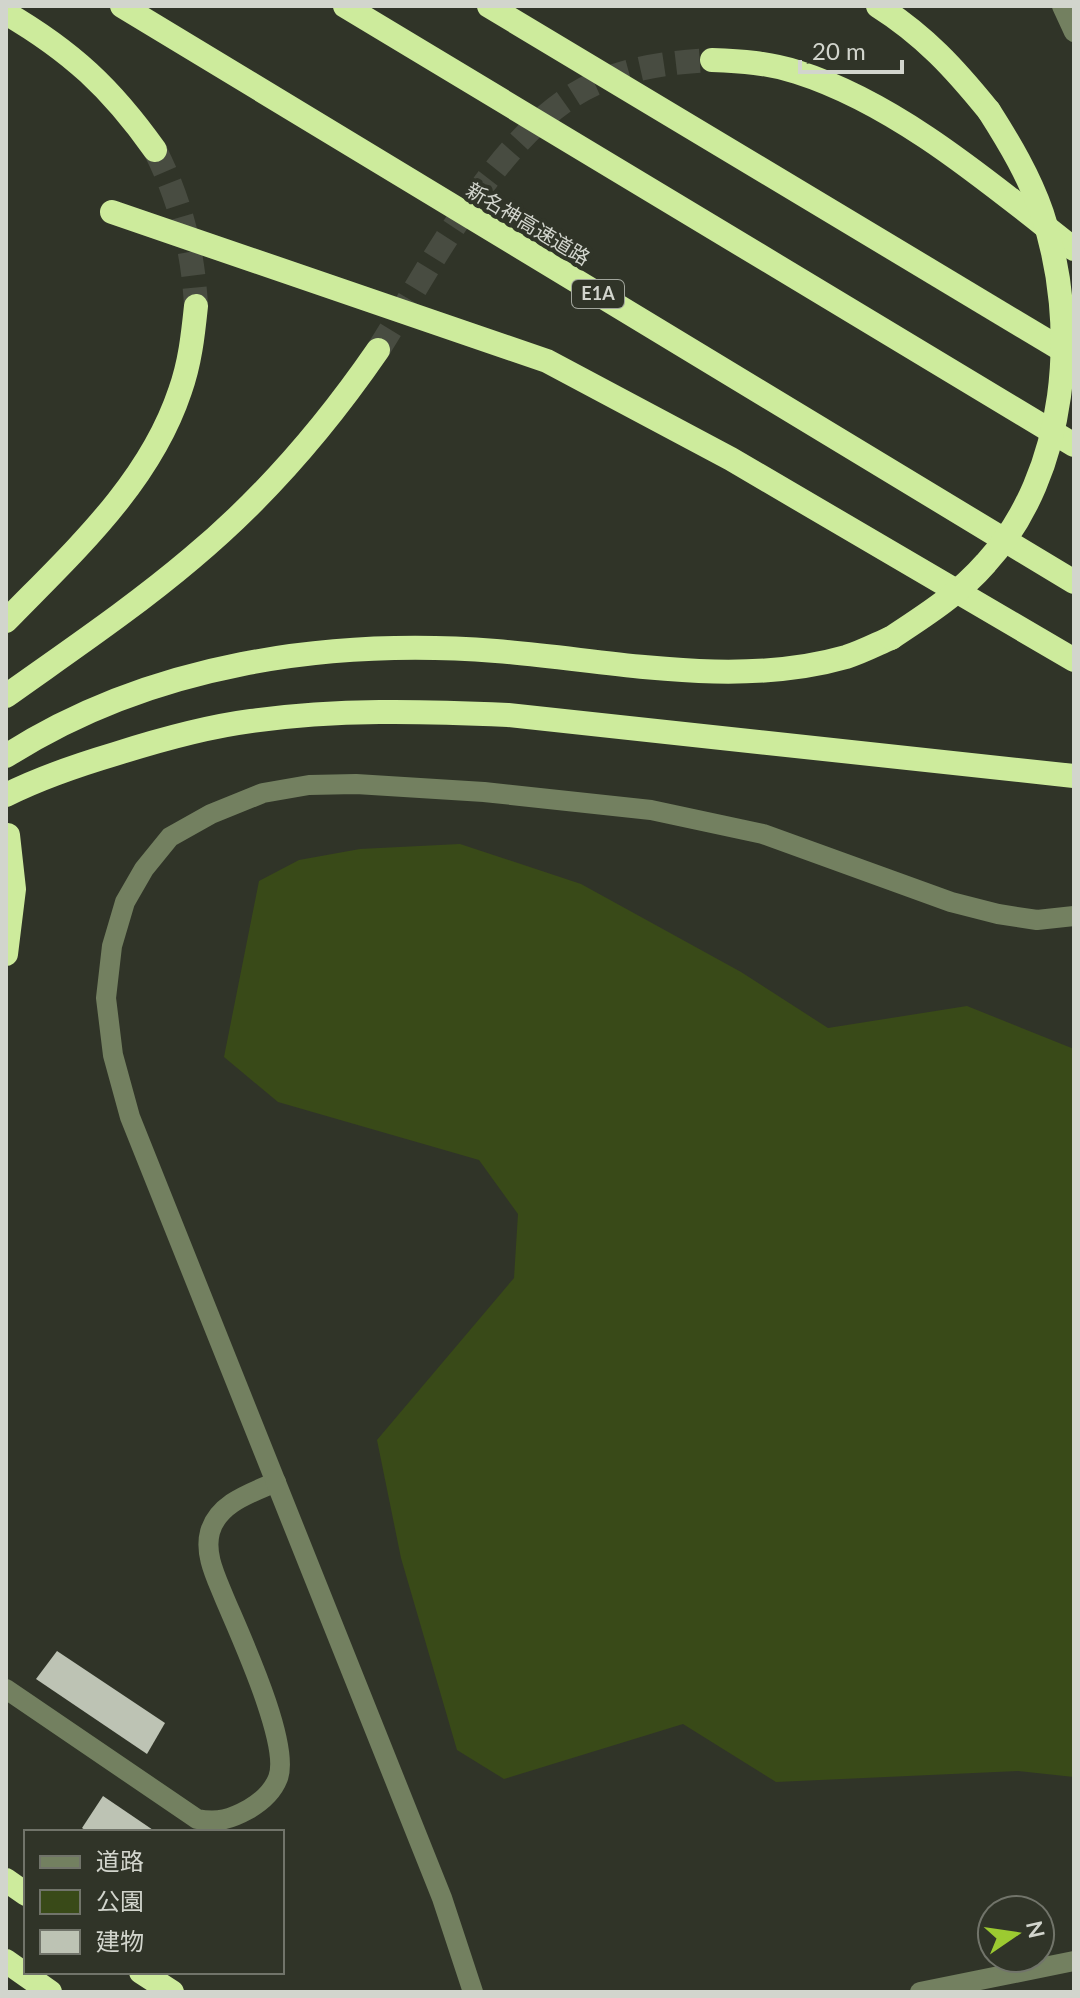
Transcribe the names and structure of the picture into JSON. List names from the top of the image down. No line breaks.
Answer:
{"streets":{"highway":["新名神高速道路","E1A"]},"legend":["道路","公園","建物"],"scale_bar":"20 m","north":"right"}
